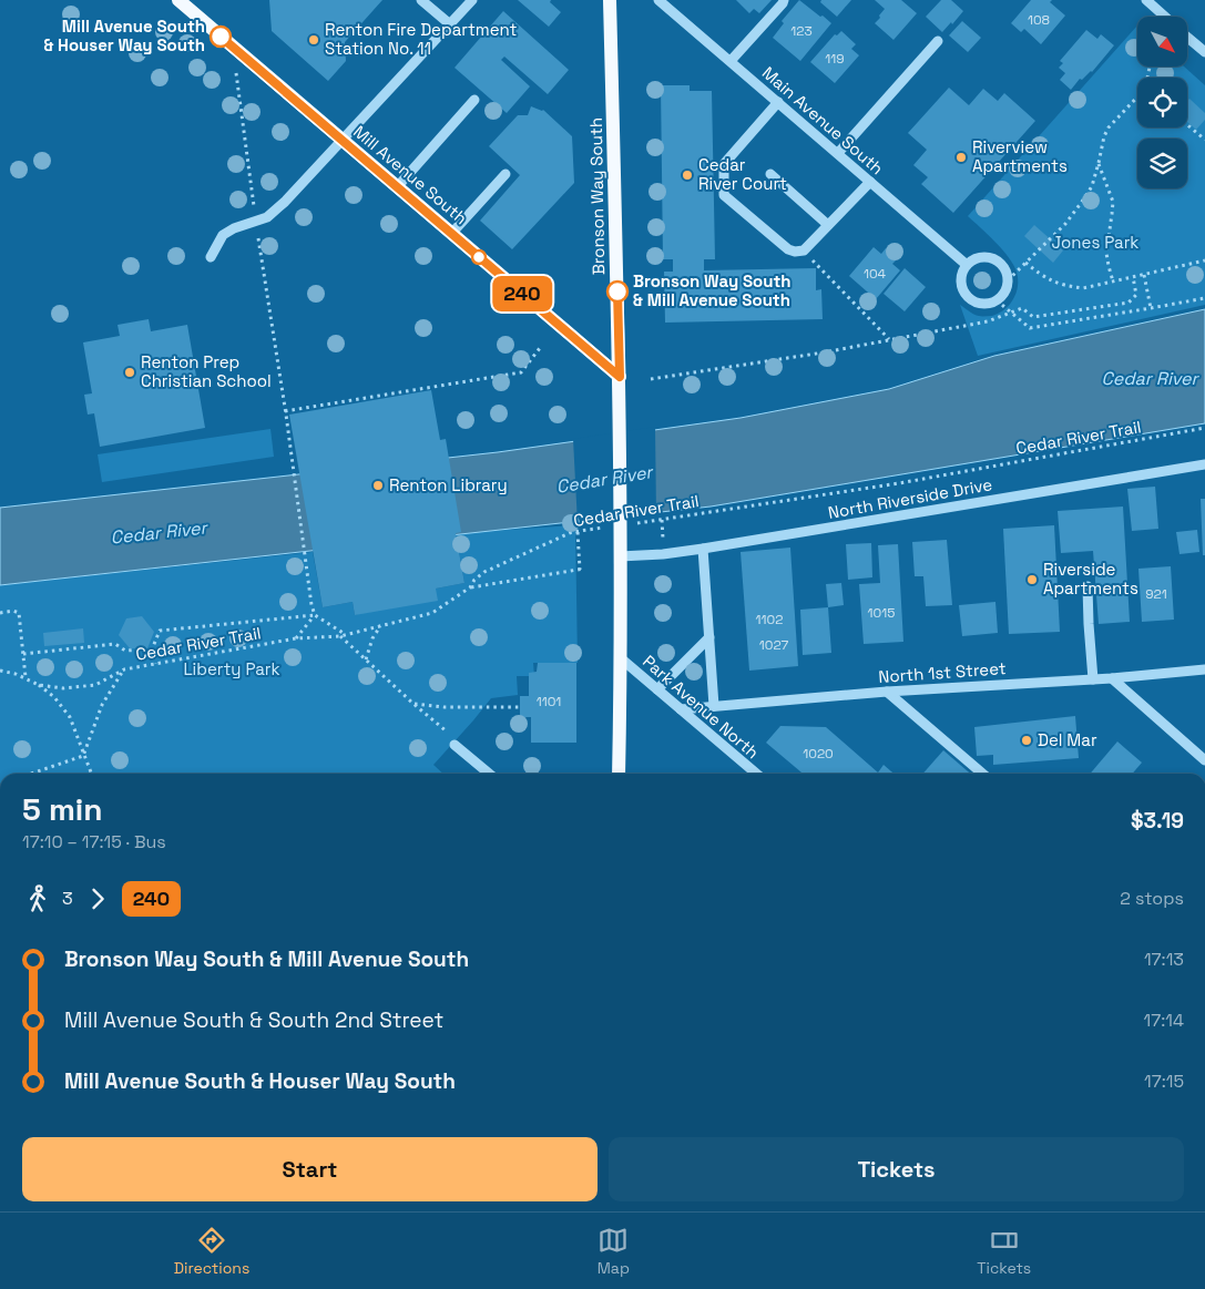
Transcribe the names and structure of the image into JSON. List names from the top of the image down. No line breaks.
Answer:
{"streets":{"main road":["Mill Avenue South","Bronson Way South"],"street":["Main Avenue South","North Riverside Drive","North 1st Street","Park Avenue North"],"path":["Cedar River Trail"]},"crossings":[["Mill Avenue South","Bronson Way South"],["Bronson Way South","North Riverside Drive"],["Bronson Way South","Park Avenue North"],["North 1st Street","Park Avenue North"]],"water":["Cedar River"],"parks":["Jones Park","Liberty Park"],"places":["Mill Avenue South & Houser Way South","Renton Fire Department Station No. 11","Riverview Apartments","Cedar River Court","Bronson Way South & Mill Avenue South","Renton Prep Christian School","Renton Library","Riverside Apartments","Del Mar"],"lines":["bus line 240"],"house_numbers":["108","123","119","104","921","1015","1102","1027","1101","1020"],"north":"bottom right","page":{"on_map":"240","heading":["5 min","17:10 – 17:15 · Bus","$3.19"],"legs":["3","240","2 stops"],"list":[{"name":"Bronson Way South & Mill Avenue South","value":"17:13"},{"name":"Mill Avenue South & South 2nd Street","value":"17:14"},{"name":"Mill Avenue South & Houser Way South","value":"17:15"}],"buttons":["Start","Tickets"],"tabs":["Directions","Map","Tickets"]}}
